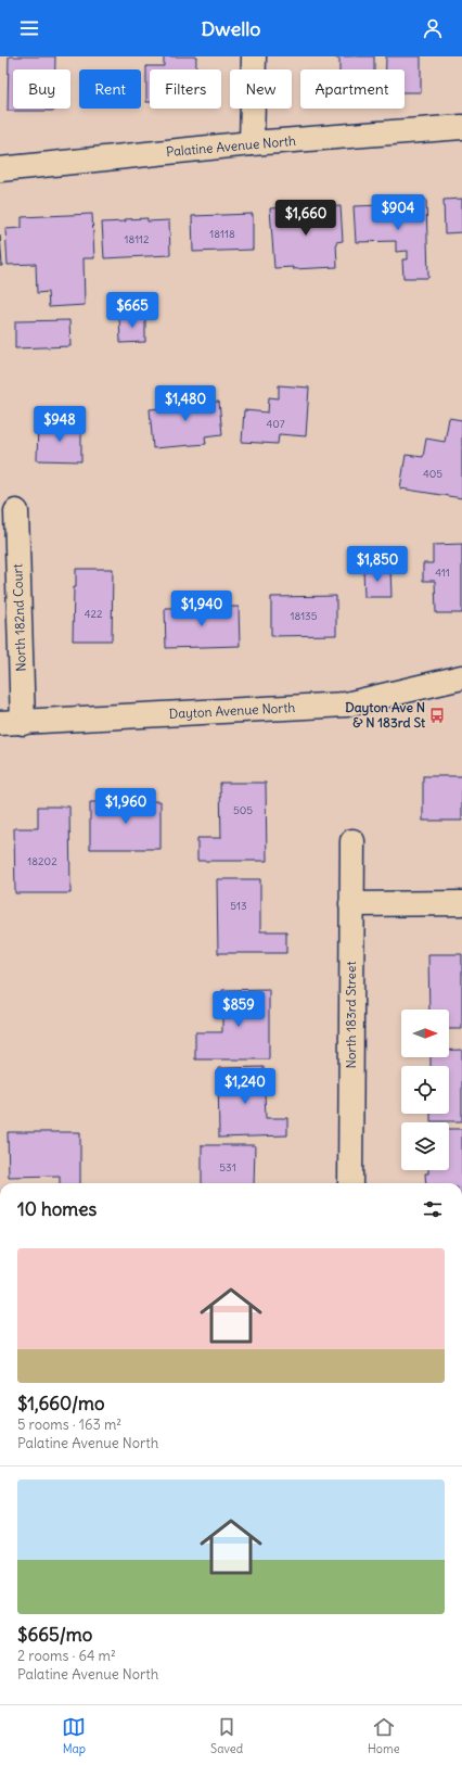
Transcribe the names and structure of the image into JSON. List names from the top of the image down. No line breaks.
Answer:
{"streets":{"street":["Palatine Avenue North","North 182nd Court","Dayton Avenue North","North 183rd Street"]},"crossings":[["North 182nd Court","Dayton Avenue North"]],"places":{"bus stop":["Dayton Ave N & N 183rd St"]},"house_numbers":["18118","18112","407","405","411","422","18135","505","18202","513","531"],"north":"right","page":{"header":"Dwello","chip":["Buy","Rent","Filters","New","Apartment"],"price":["$904","$1,660","$665","$1,480","$948","$1,850","$1,940","$1,960","$859","$1,240"],"heading":"10 homes","list":[{"name":"$1,660/mo","note":"5 rooms · 163 m² · Palatine Avenue North"},{"name":"$665/mo","note":"2 rooms · 64 m² · Palatine Avenue North"}],"tabs":["Map","Saved","Home"]}}
